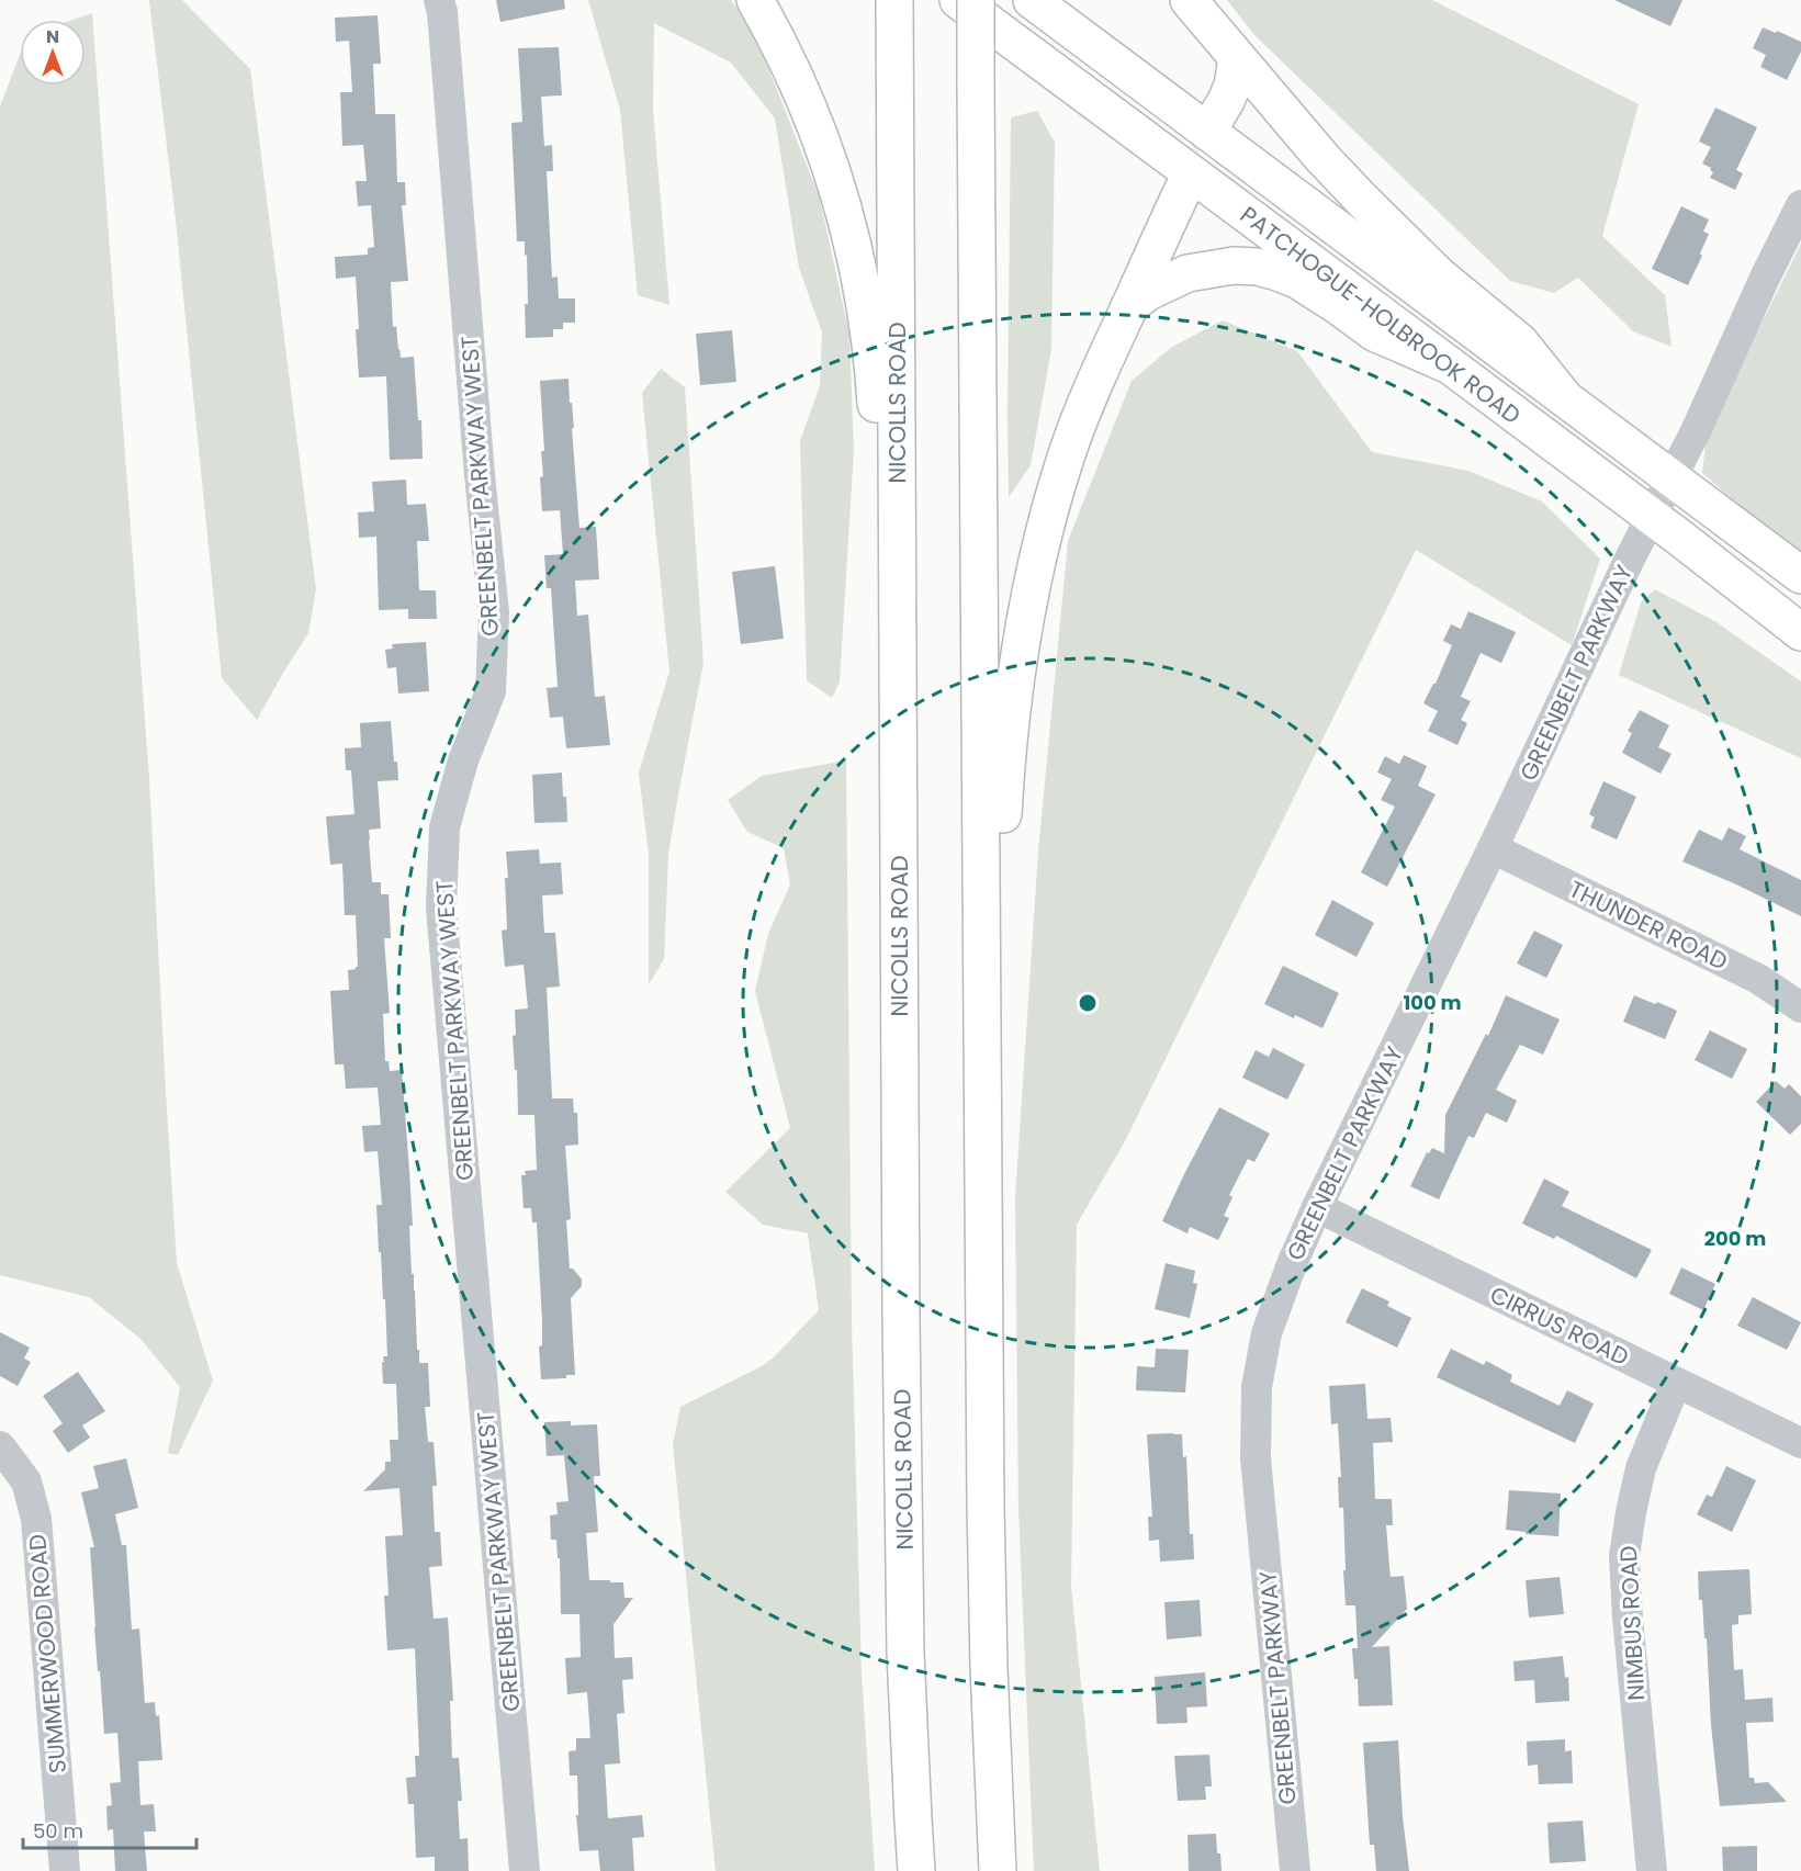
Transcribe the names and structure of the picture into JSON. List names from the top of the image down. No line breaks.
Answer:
{"streets":{"main road":["PATCHOGUE-HOLBROOK ROAD","NICOLLS ROAD"],"street":["GREENBELT PARKWAY WEST","GREENBELT PARKWAY","THUNDER ROAD","CIRRUS ROAD","NIMBUS ROAD","SUMMERWOOD ROAD"]},"crossings":[["PATCHOGUE-HOLBROOK ROAD","GREENBELT PARKWAY"],["GREENBELT PARKWAY","THUNDER ROAD"],["GREENBELT PARKWAY","CIRRUS ROAD"],["CIRRUS ROAD","NIMBUS ROAD"]],"scale_bar":"50 m","north":"top","rings":["100 m","200 m"]}
